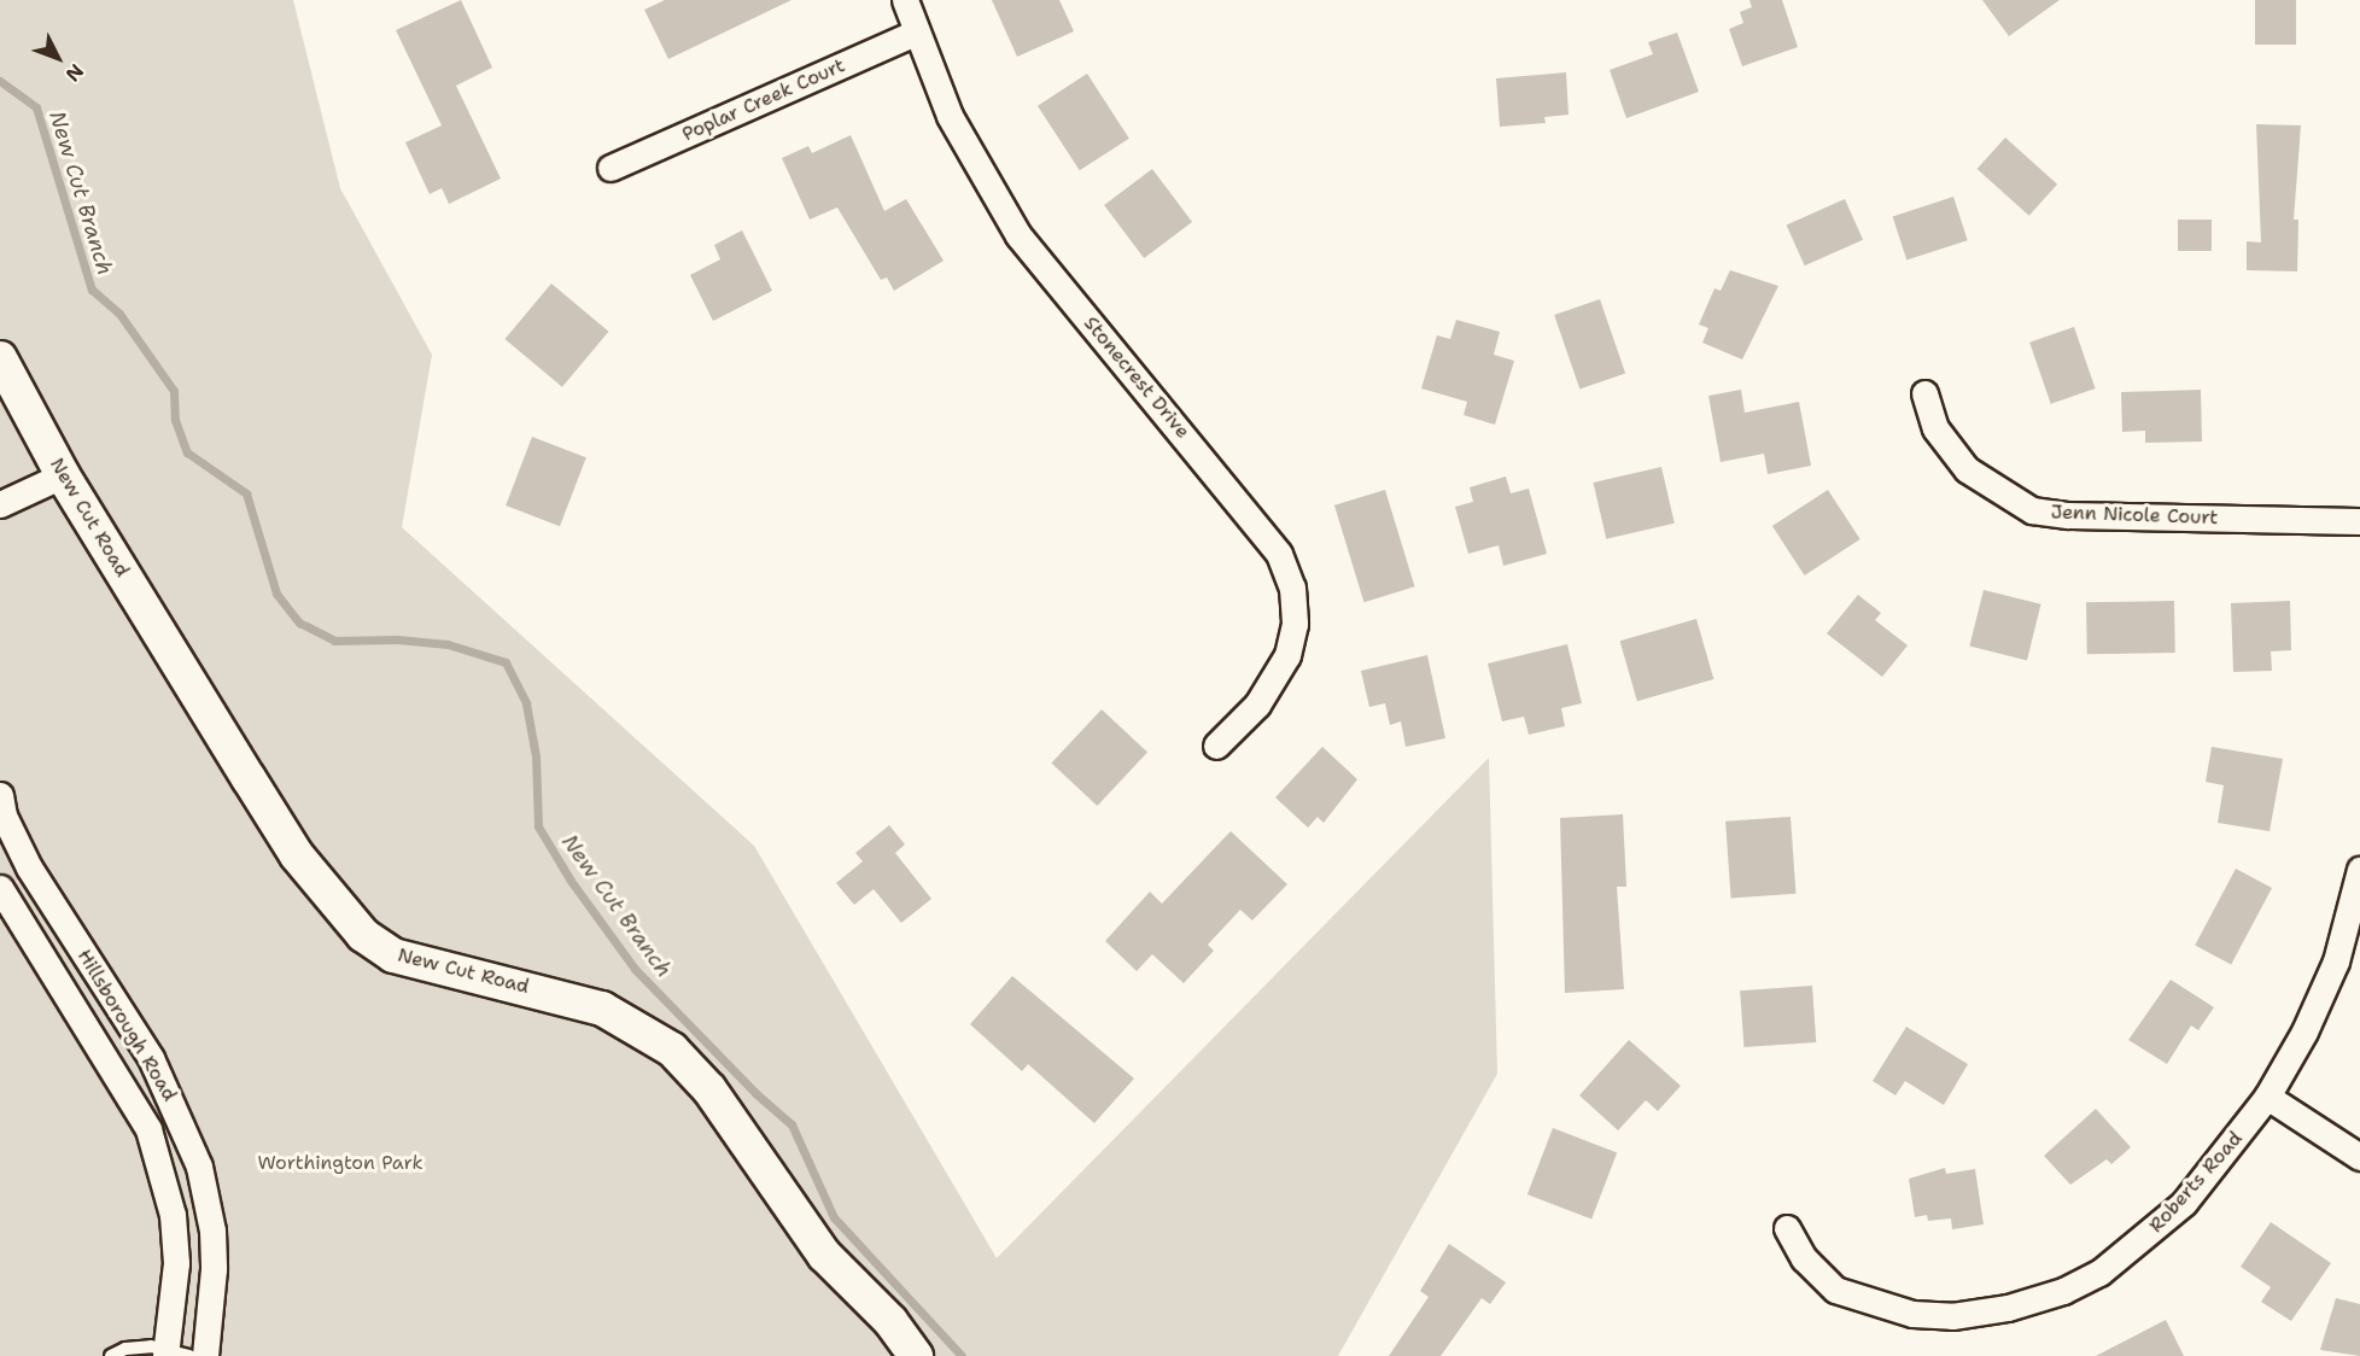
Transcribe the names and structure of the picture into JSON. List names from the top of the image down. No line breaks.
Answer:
{"streets":{"street":["Poplar Creek Court","Stonecrest Drive","Jenn Nicole Court","New Cut Road","Hillsborough Road","Roberts Road"]},"crossings":[["Poplar Creek Court","Stonecrest Drive"]],"water":["New Cut Branch"],"parks":["Worthington Park"],"north":"bottom right"}
